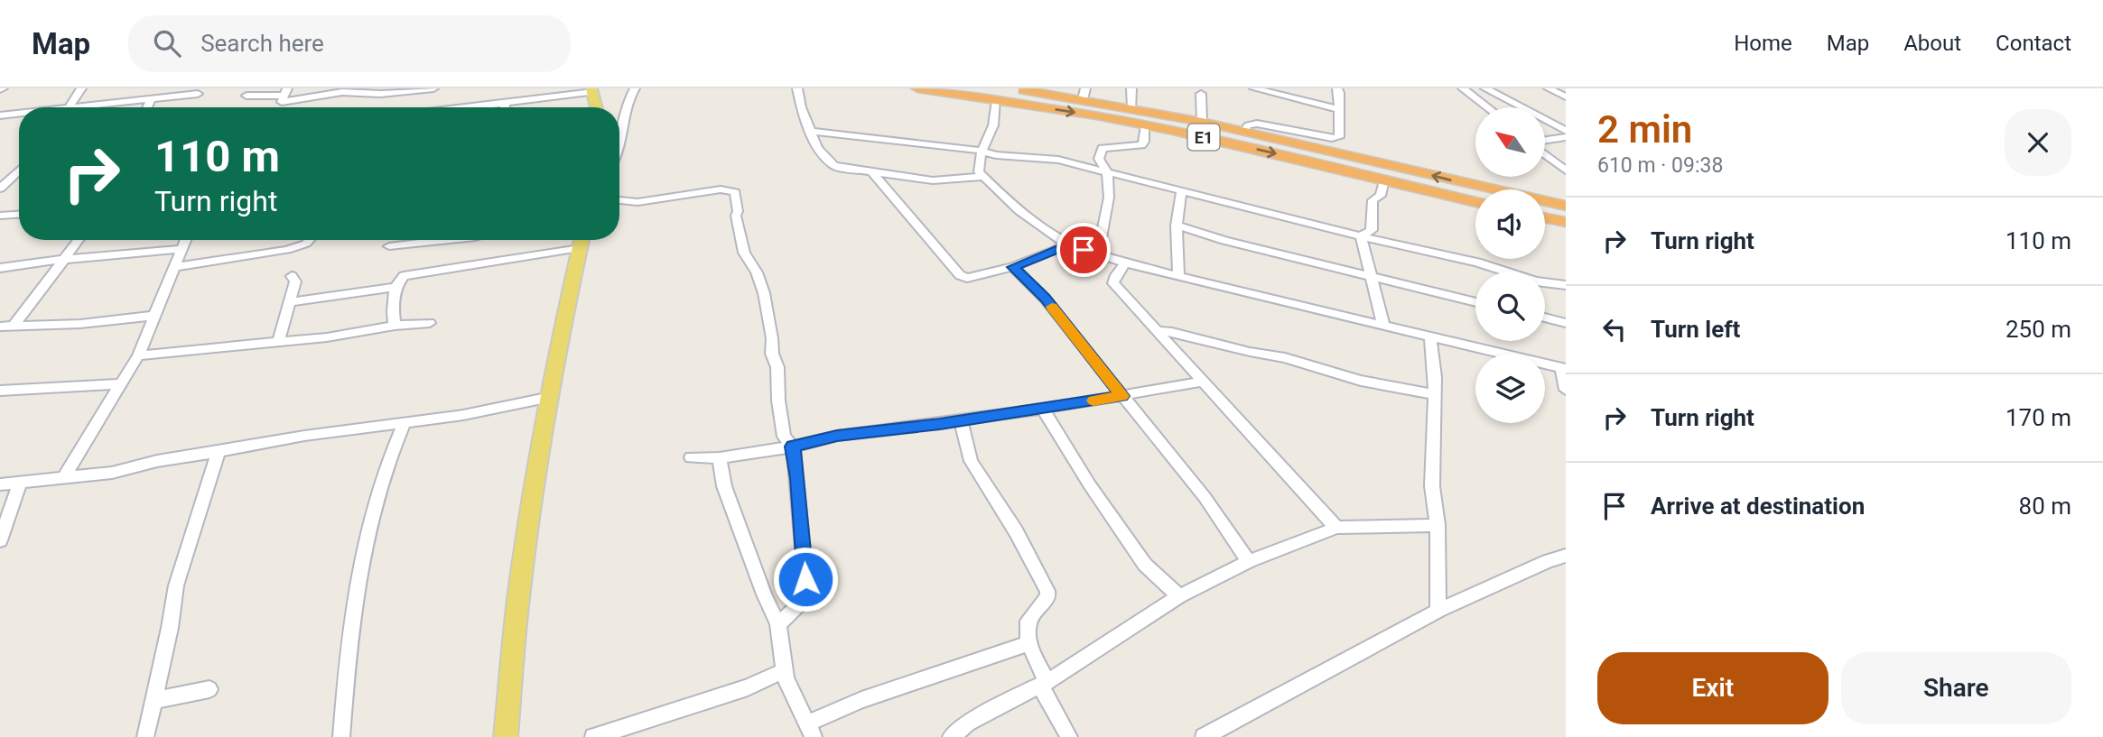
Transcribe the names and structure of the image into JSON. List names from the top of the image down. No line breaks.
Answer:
{"streets":{"highway":["E1"]},"north":"top left","page":{"header":"Map","search":"Search here","nav":["Home","Map","About","Contact"],"heading":["2 min","610 m · 09:38"],"turn":["110 m","Turn right"],"list":[{"name":"Turn right","value":"110 m"},{"name":"Turn left","value":"250 m"},{"name":"Turn right","value":"170 m"},{"name":"Arrive at destination","value":"80 m"}],"buttons":["Exit","Share"]}}
